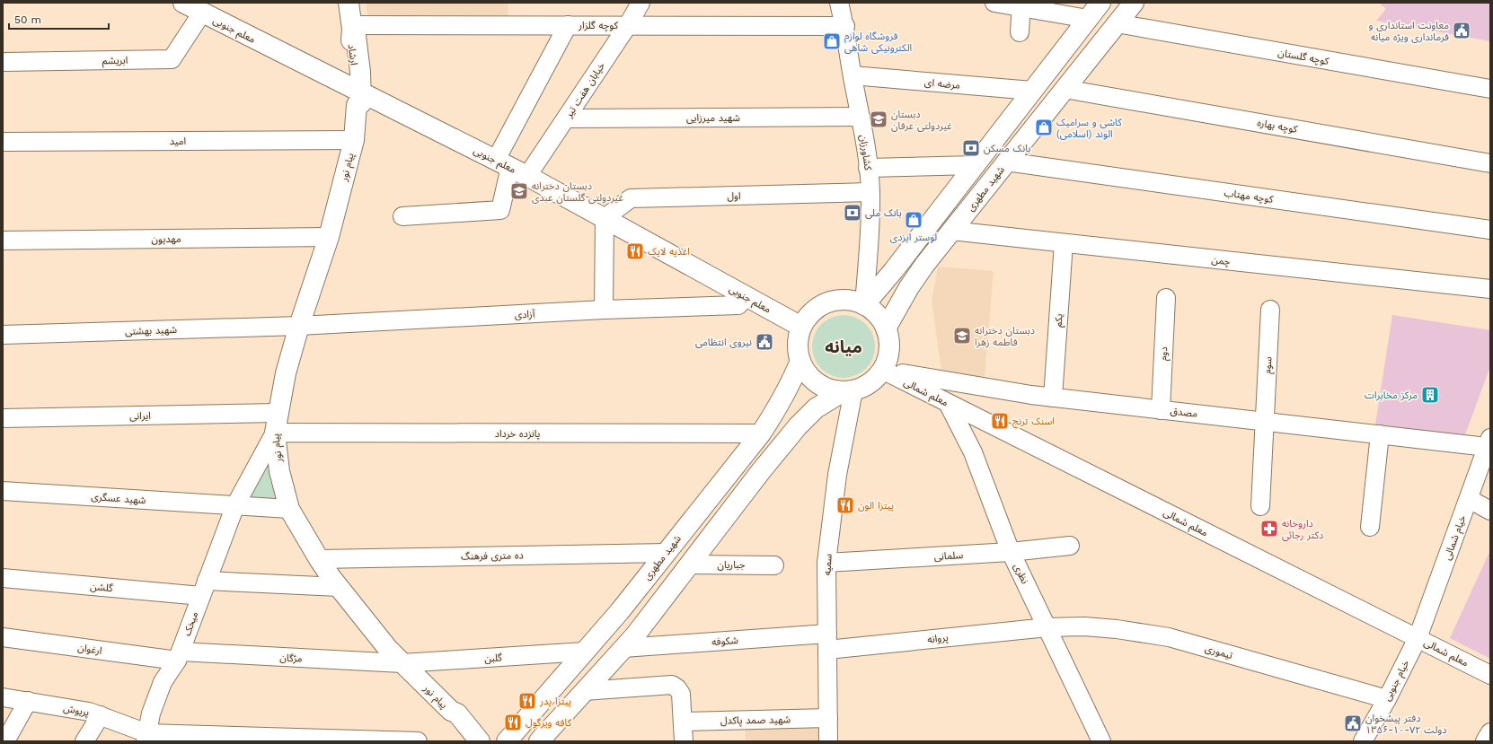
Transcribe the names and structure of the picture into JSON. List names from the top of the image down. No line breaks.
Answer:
{"streets":{"main road":["معلم جنوبی","ارشاد","پیام نور","شهید مطهری"],"street":["کوچه گلزار","کوچه گلستان","ابریشم","مرضه ای","خیابان هفت تیر","شهید میرزایی","کوچه بهاره","امید","کشاورزان","اول","کوچه مهتاب","مهدیون","چمن","آزادی","یکم","شهید بهشتی","دوم","سوم","معلم شمالی","مصدق","ایرانی","پانزده خرداد","شهید عسگری","خیام شمالی","ده متری فرهنگ","سلمانی","جباریان","سمیه","نظری","گلشن","میخک","پروانه","شکوفه","ارغوان","تیموری","مژگان","گلبن","خیام جنوبی","پریوش","شهید صمد پاکدل"]},"crossings":[["کوچه گلزار","ارشاد"],["کوچه گلزار","خیابان هفت تیر"],["کوچه گلزار","کشاورزان"],["معلم جنوبی","ارشاد"],["معلم جنوبی","ابریشم"],["معلم جنوبی","خیابان هفت تیر"],["معلم جنوبی","کشاورزان"],["معلم جنوبی","پیام نور"],["معلم جنوبی","شهید مطهری"],["معلم جنوبی","اول"],["معلم جنوبی","آزادی"],["معلم جنوبی","معلم شمالی"],["معلم جنوبی","مصدق"],["معلم جنوبی","سمیه"],["ارشاد","پیام نور"],["کوچه گلستان","شهید مطهری"],["مرضه ای","کشاورزان"],["خیابان هفت تیر","شهید میرزایی"],["شهید میرزایی","کشاورزان"],["کوچه بهاره","شهید مطهری"],["امید","پیام نور"],["کشاورزان","شهید مطهری"],["کشاورزان","اول"],["کشاورزان","معلم شمالی"],["کشاورزان","مصدق"],["کشاورزان","سمیه"],["پیام نور","مهدیون"],["پیام نور","آزادی"],["پیام نور","شهید بهشتی"],["پیام نور","ایرانی"],["پیام نور","پانزده خرداد"],["پیام نور","شهید عسگری"],["پیام نور","ده متری فرهنگ"],["پیام نور","گلشن"],["پیام نور","میخک"],["پیام نور","مژگان"],["پیام نور","گلبن"],["شهید مطهری","کوچه مهتاب"],["شهید مطهری","چمن"],["شهید مطهری","معلم شمالی"],["شهید مطهری","مصدق"],["شهید مطهری","پانزده خرداد"],["شهید مطهری","ده متری فرهنگ"],["شهید مطهری","سمیه"],["شهید مطهری","گلبن"],["چمن","یکم"],["آزادی","شهید بهشتی"],["یکم","مصدق"],["دوم","مصدق"],["سوم","مصدق"],["معلم شمالی","مصدق"],["معلم شمالی","خیام شمالی"],["معلم شمالی","سمیه"],["معلم شمالی","نظری"],["معلم شمالی","خیام جنوبی"],["مصدق","خیام شمالی"],["مصدق","سمیه"],["پانزده خرداد","میخک"],["شهید عسگری","میخک"],["خیام شمالی","خیام جنوبی"],["سلمانی","سمیه"],["سلمانی","نظری"],["سمیه","پروانه"],["سمیه","شکوفه"],["سمیه","شهید صمد پاکدل"],["نظری","پروانه"],["نظری","تیموری"],["گلشن","میخک"],["میخک","ارغوان"],["میخک","مژگان"],["میخک","پریوش"],["پروانه","شکوفه"],["پروانه","تیموری"],["ارغوان","مژگان"],["تیموری","خیام جنوبی"],["مژگان","گلبن"]],"districts":["میانه"],"places":{"public building":["معاونت استانداری و فرمانداری ویژه میانه","نیروی انتظامی","دفتر پیشخوان دولت ۷۲-۱۰-۱۳۵۶"],"shop":["فروشگاه لوازم الکترونیکی شاهی","کاشی و سرامیک الوند (اسلامی)","لوستر ایزدی"],"school or university":["دبستان غیردولتی عرفان","دبستان دخترانه غیردولتی گلستان عبدی","دبستان دخترانه فاطمه زهرا"],"bank":["بانک مسکن","بانک ملی"],"restaurant":["اغذیه لایک","اسنک ترنج","پیتزا الون","پیتزا پدر","کافه ویرگول"],"building":["مرکز مخابرات"],"pharmacy":["داروخانه دکتر رجائی"]},"scale_bar":"50 m"}
